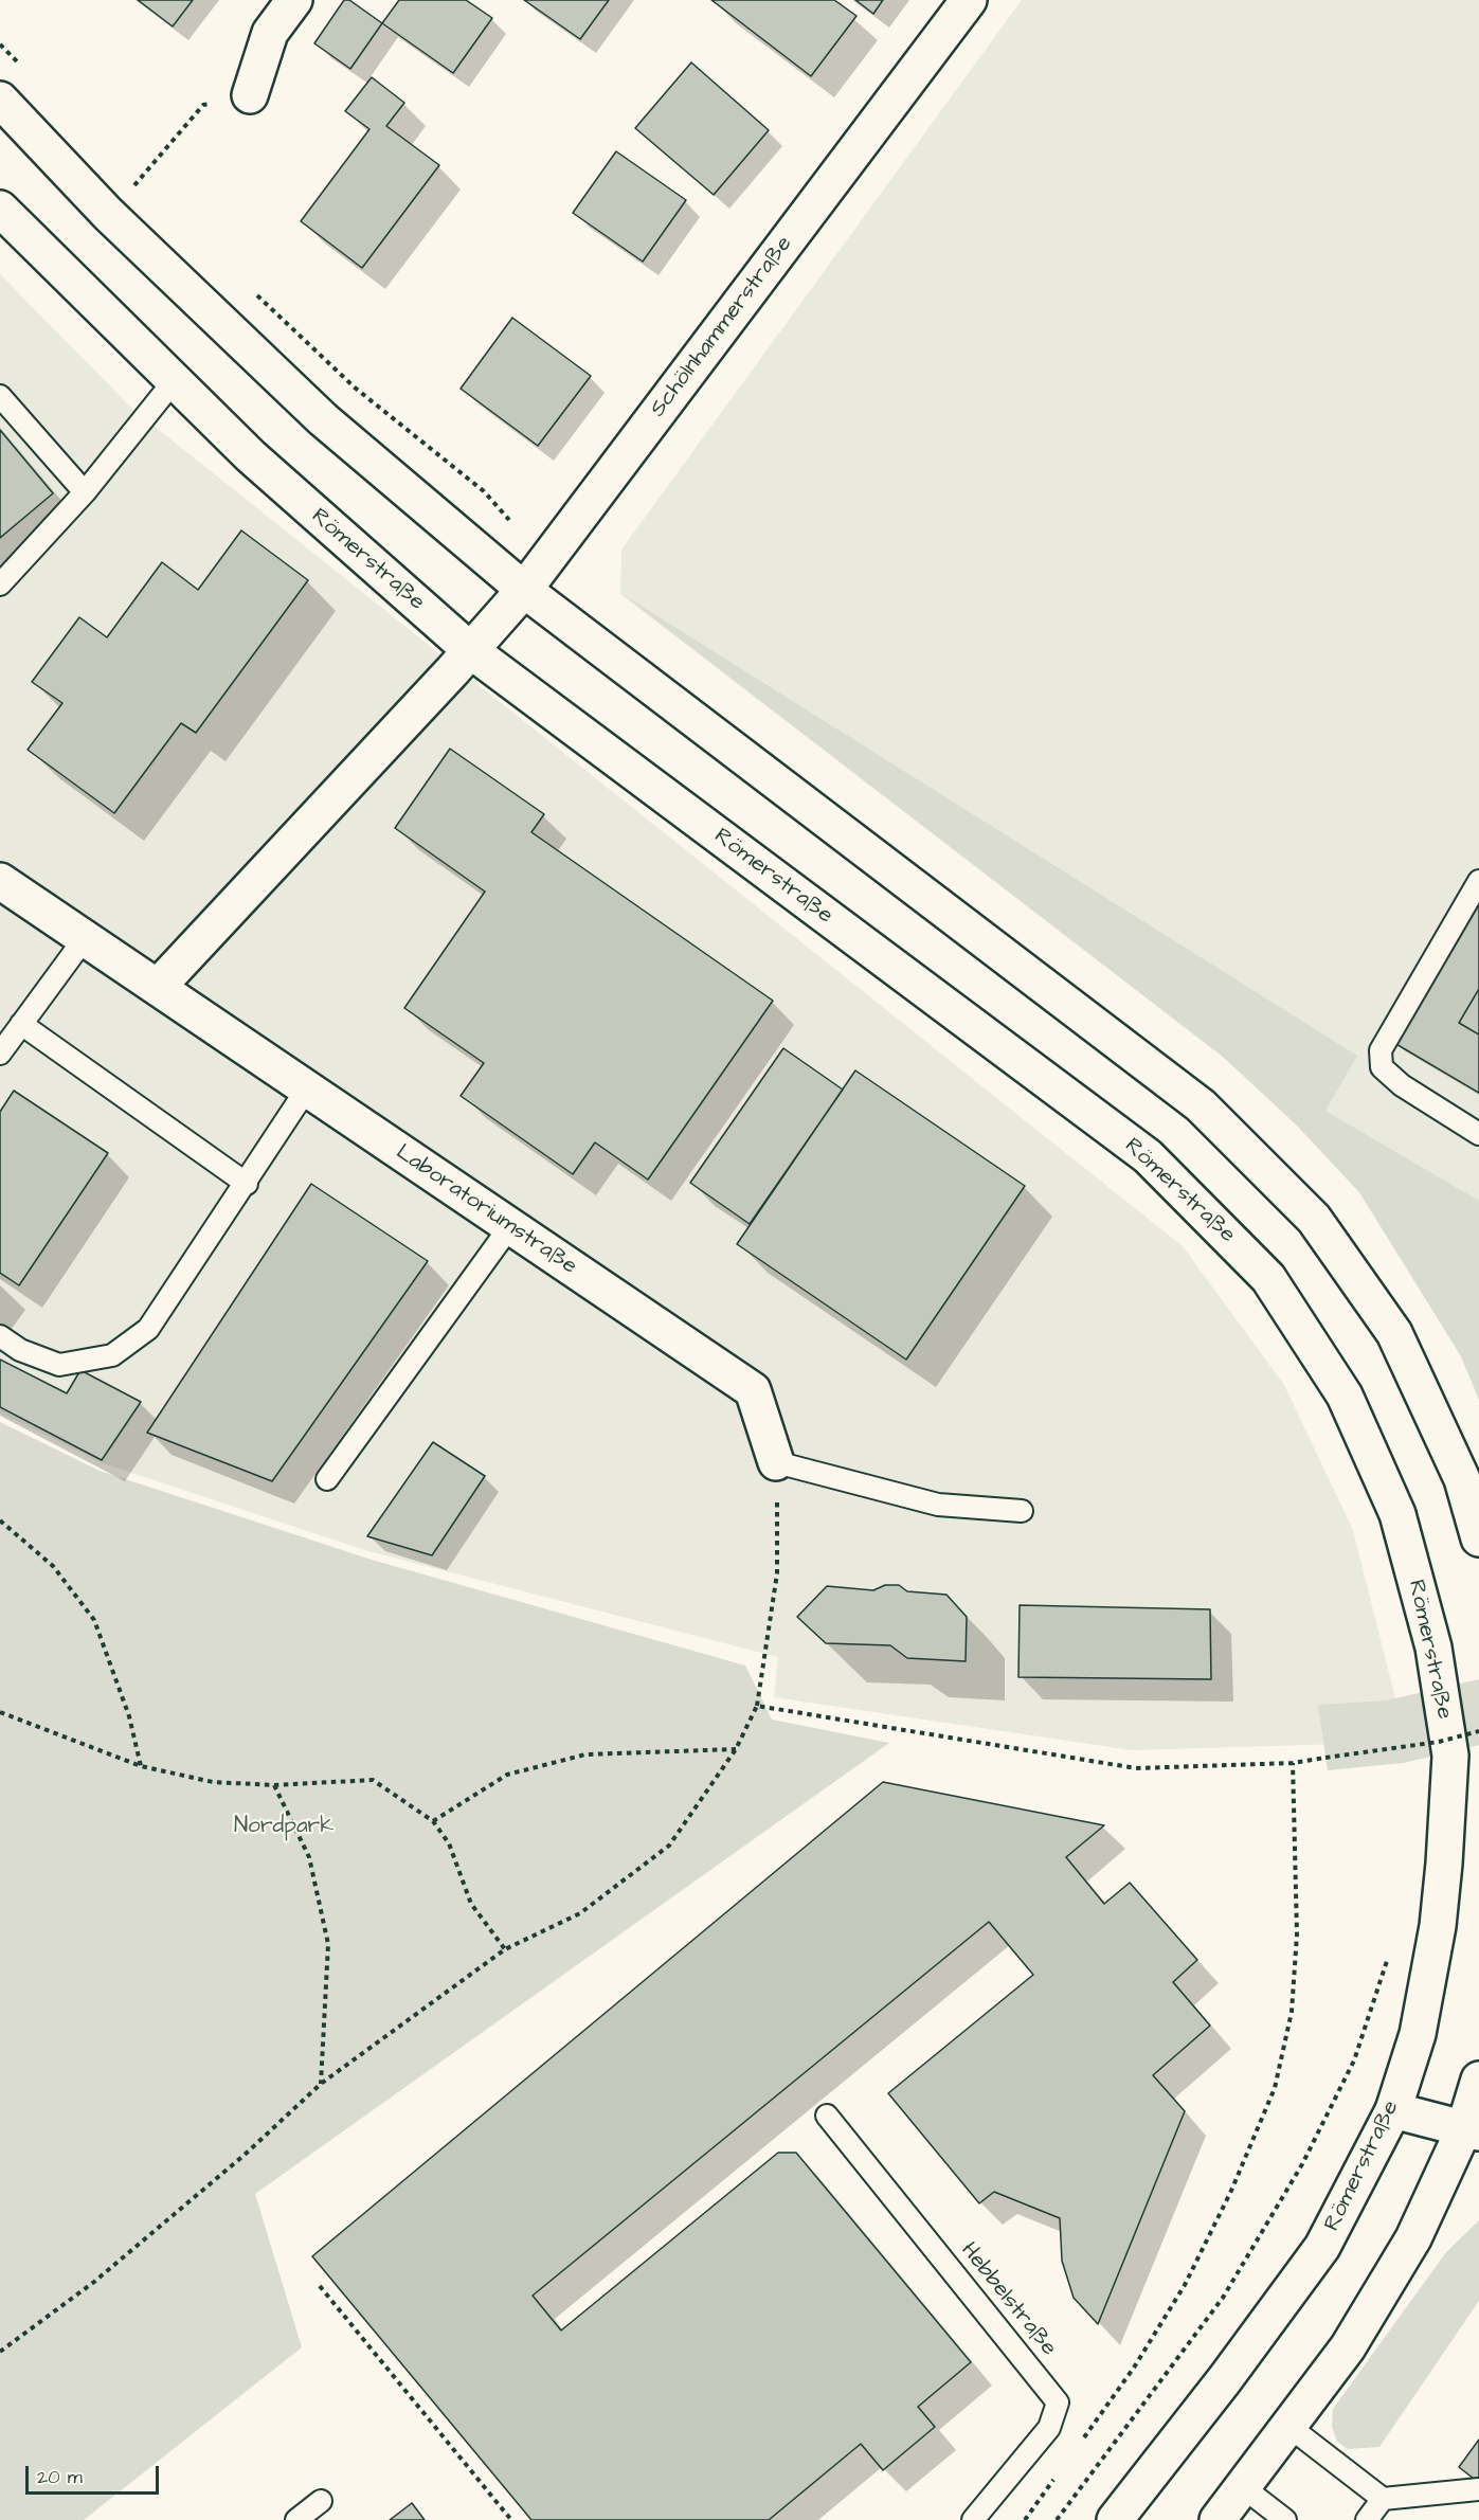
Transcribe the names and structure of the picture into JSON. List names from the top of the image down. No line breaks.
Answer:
{"streets":{"main road":["Schölnhammerstraße","Römerstraße","Laboratoriumstraße"],"lane":["Hebbelstraße"]},"crossings":[["Schölnhammerstraße","Römerstraße"]],"parks":["Nordpark"],"scale_bar":"20 m"}
